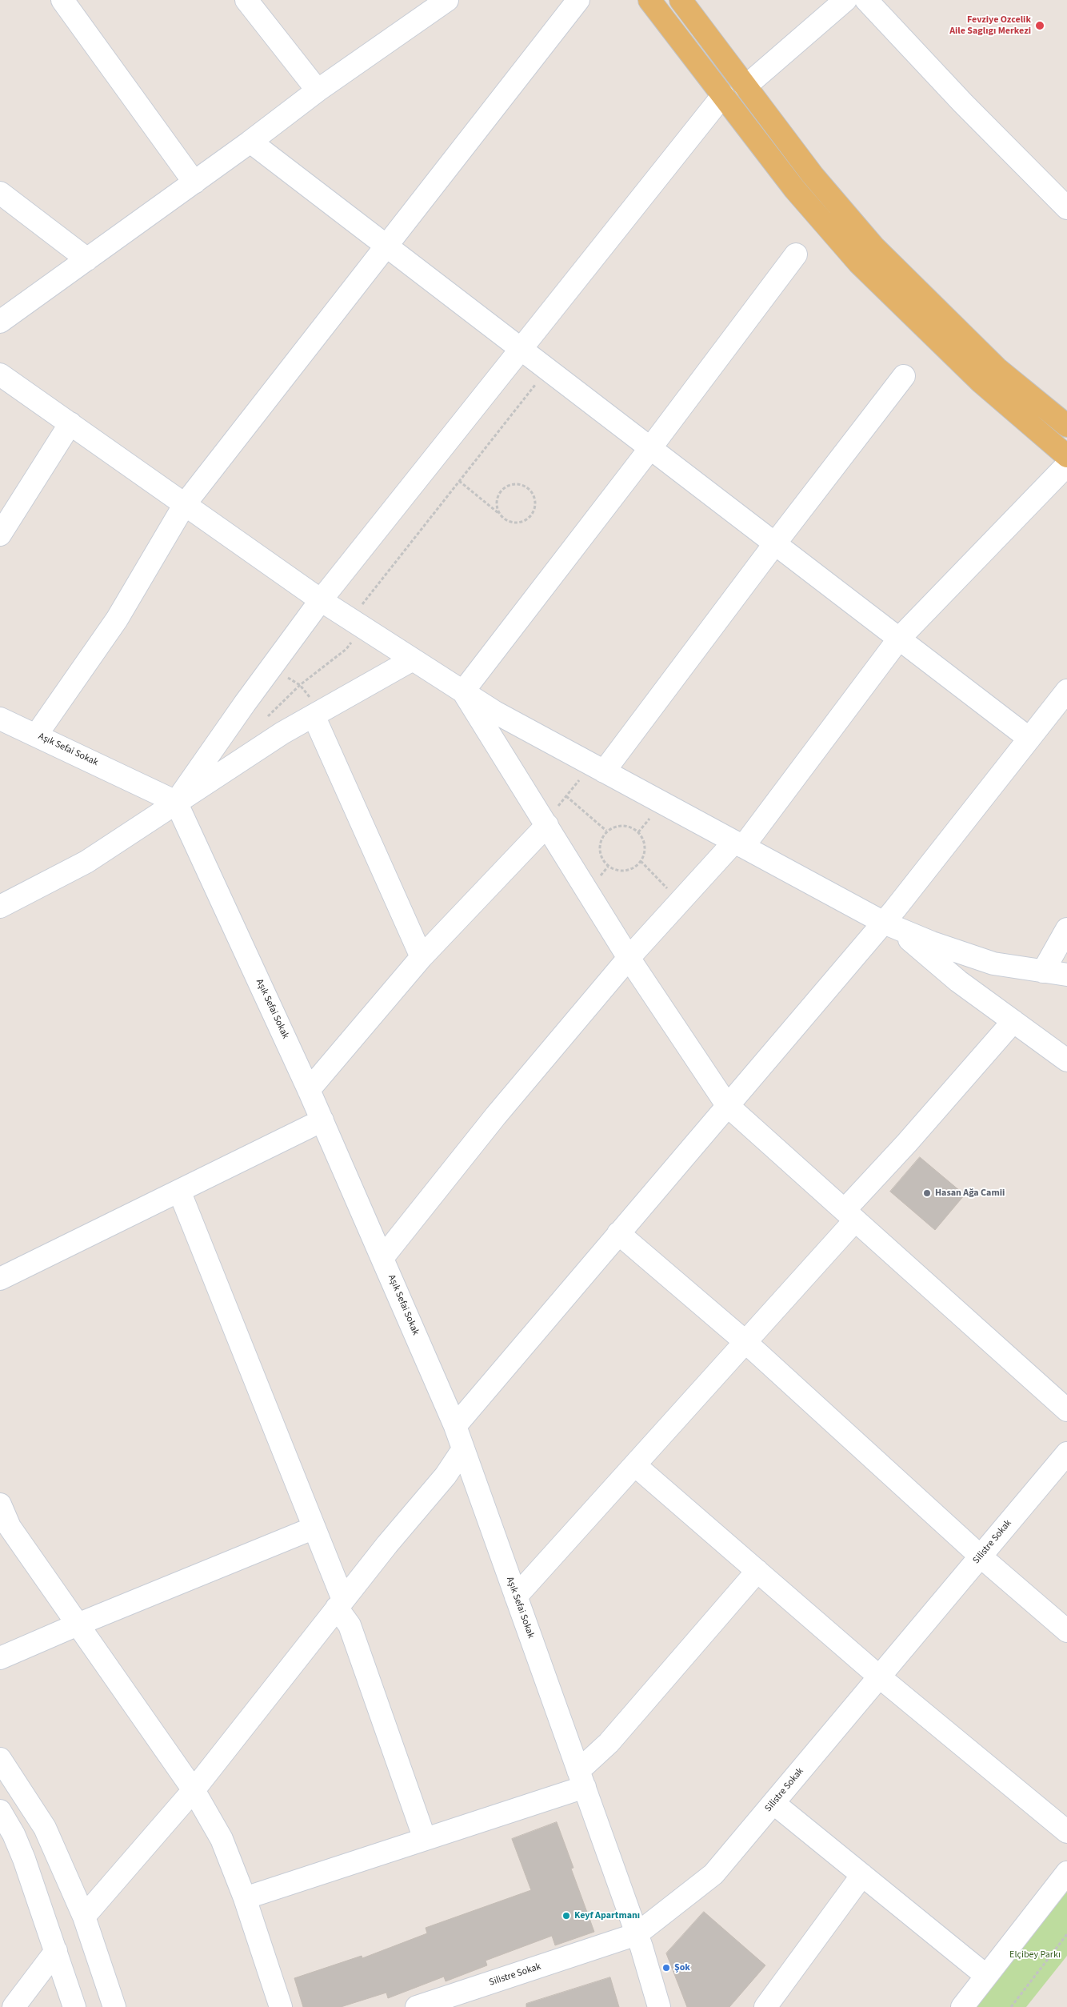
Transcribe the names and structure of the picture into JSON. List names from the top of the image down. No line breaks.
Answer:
{"streets":{"street":["Aşık Sefai Sokak","Silistre Sokak"]},"crossings":[["Aşık Sefai Sokak","Silistre Sokak"]],"parks":["Elçibey Parkı"],"places":["Fevziye Ozcelik Aile Saglıgı Merkezi","Hasan Ağa Camii","Keyf Apartmanı","Şok"]}
